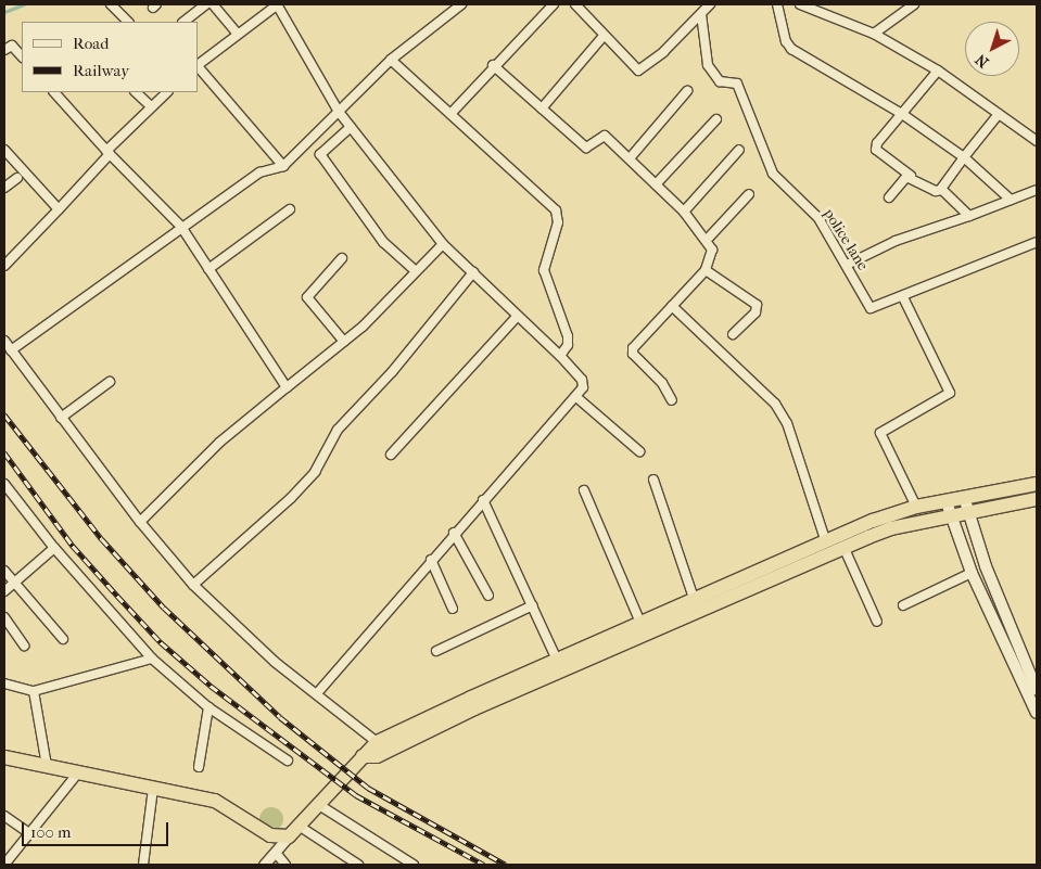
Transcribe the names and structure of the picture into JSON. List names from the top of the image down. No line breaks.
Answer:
{"streets":{"street":["police lane"]},"legend":["Road","Railway"],"scale_bar":"100 m","north":"bottom left"}
